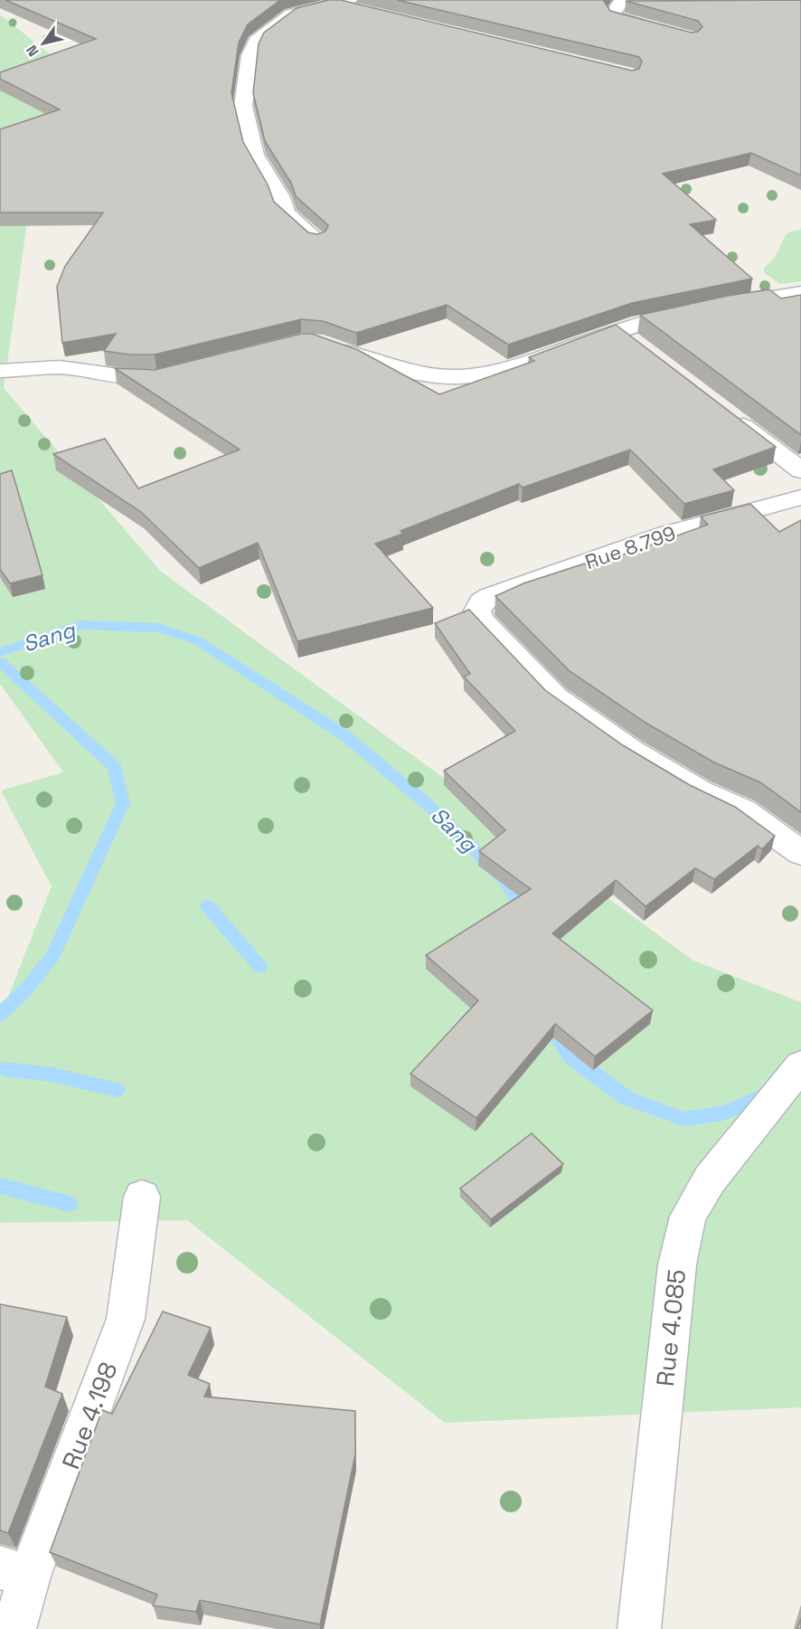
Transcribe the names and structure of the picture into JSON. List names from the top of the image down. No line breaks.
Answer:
{"streets":{"street":["Rue 8.799","Rue 4.085","Rue 4.198"]},"water":["Sang"],"north":"bottom left"}
